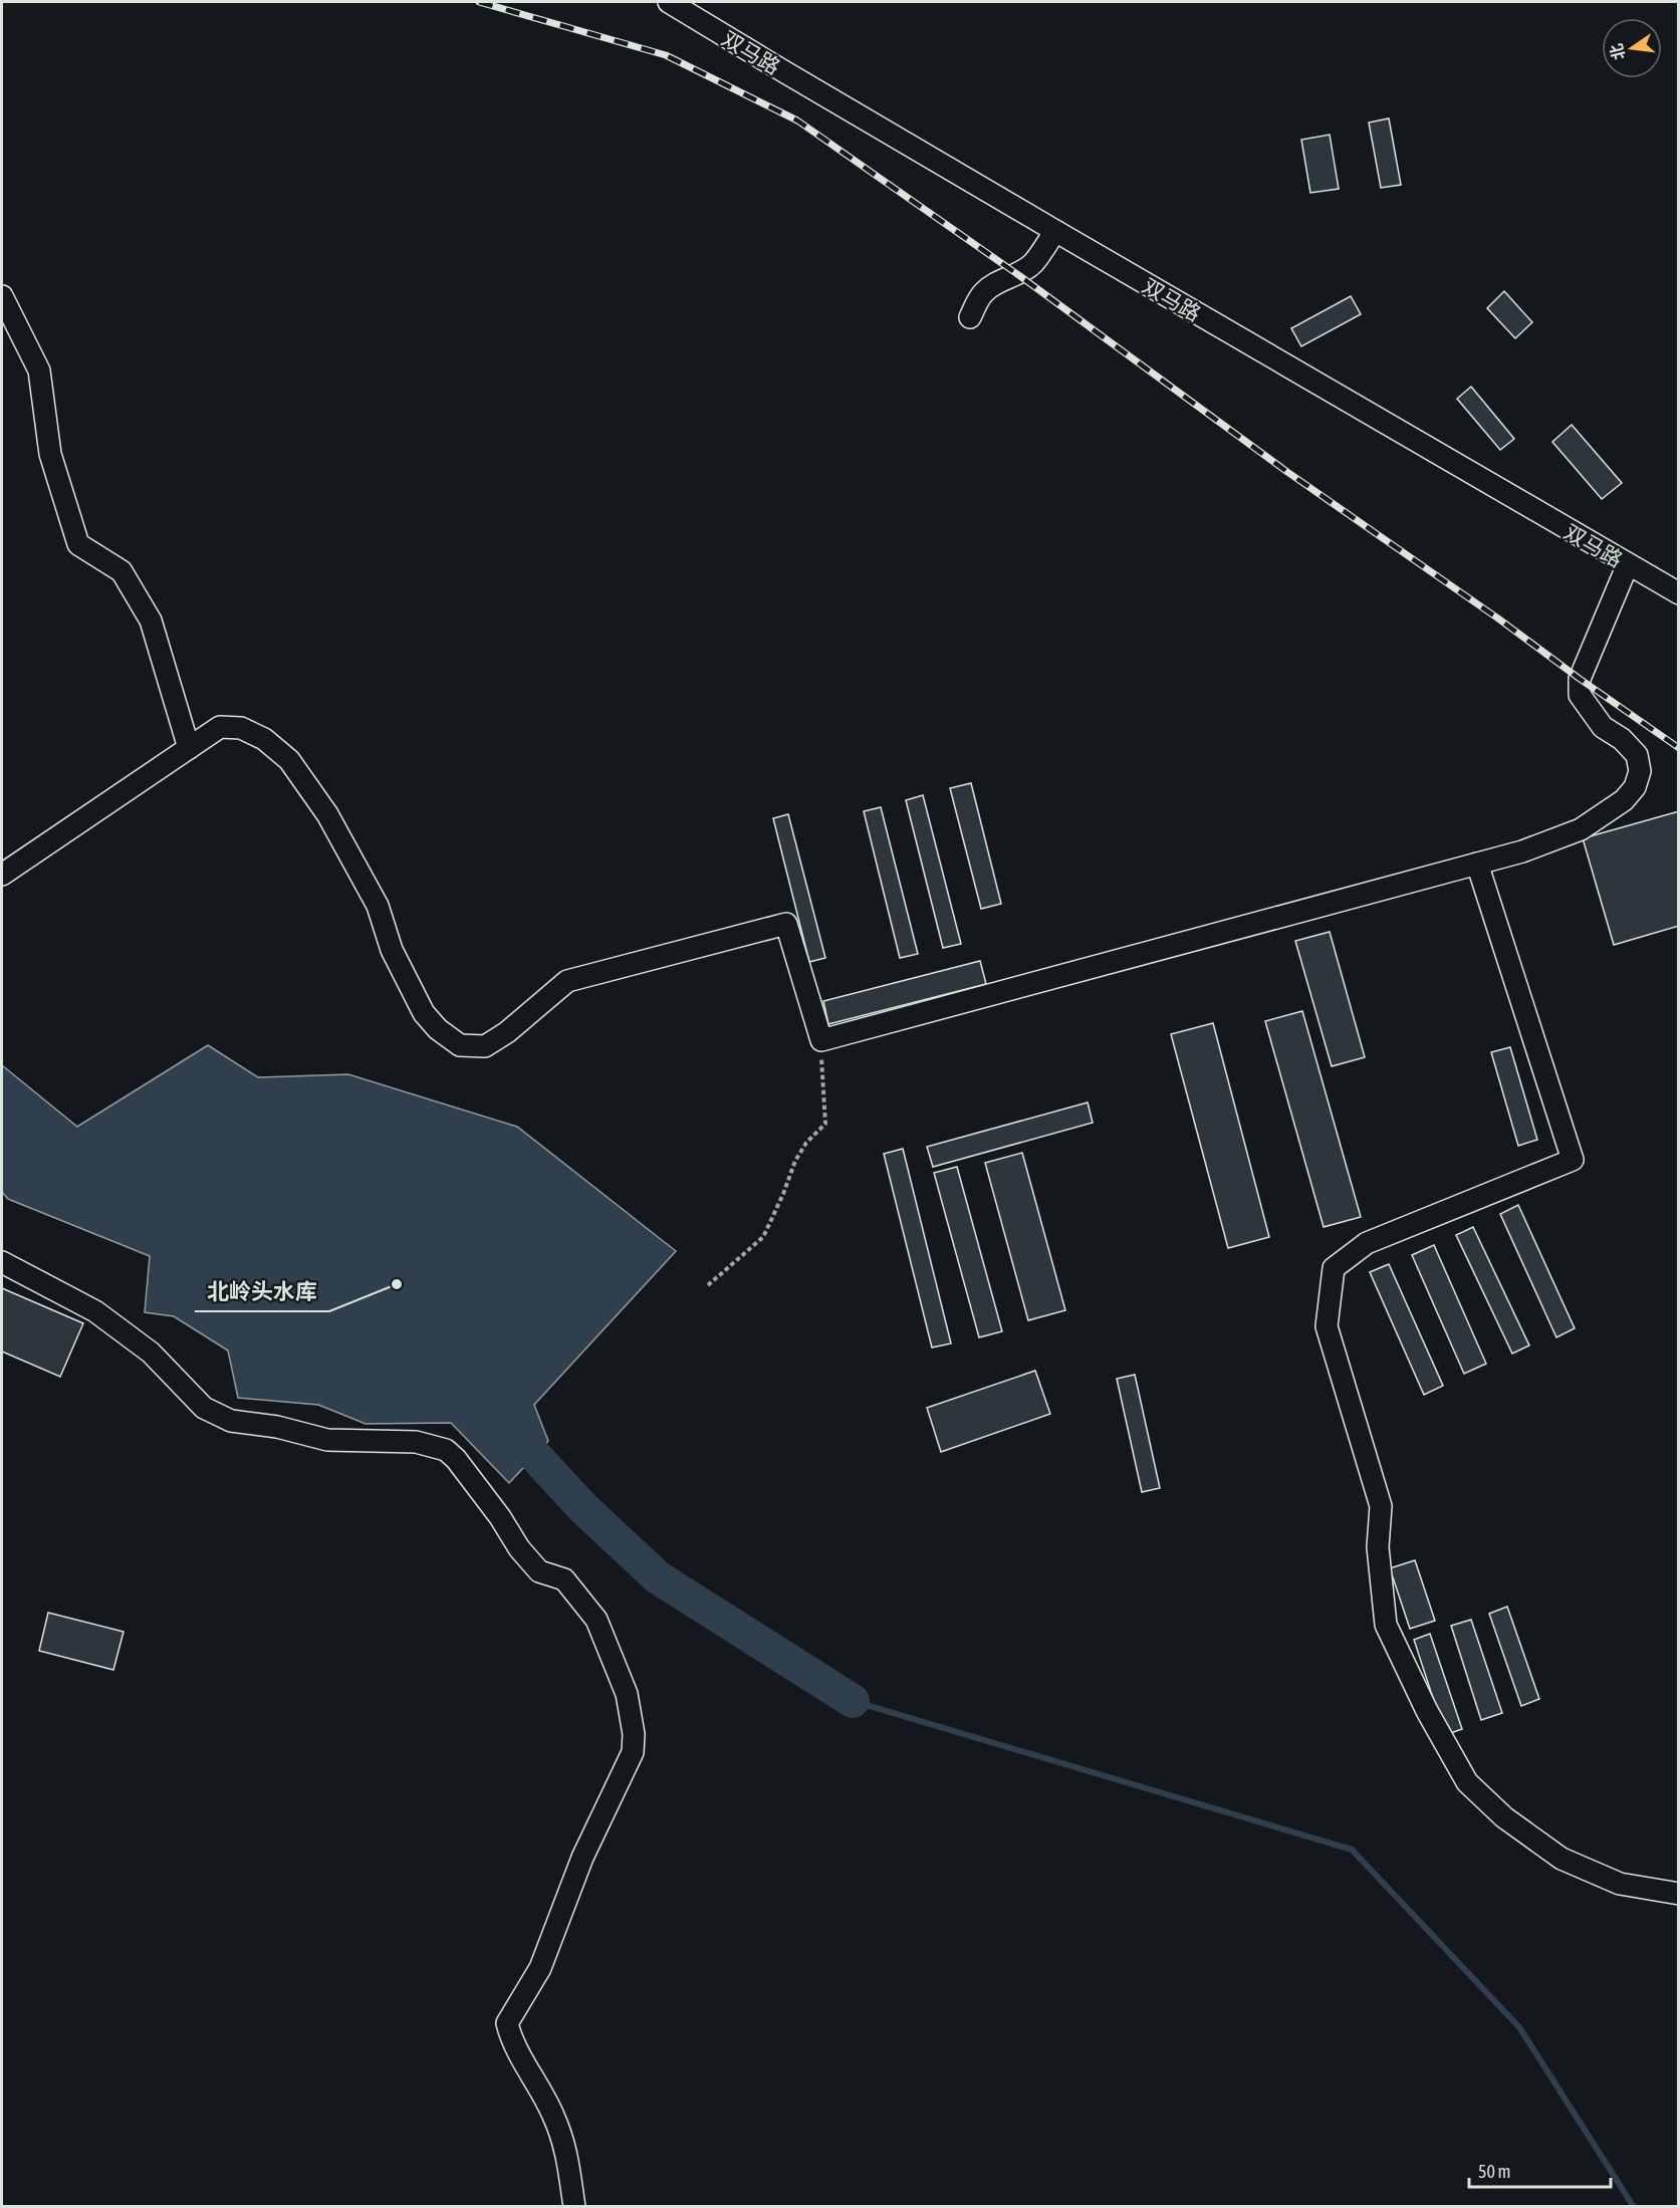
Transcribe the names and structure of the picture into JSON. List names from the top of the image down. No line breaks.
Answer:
{"streets":{"street":["双马路"]},"places":["北岭头水库"],"scale_bar":"50 m","north":"left"}
